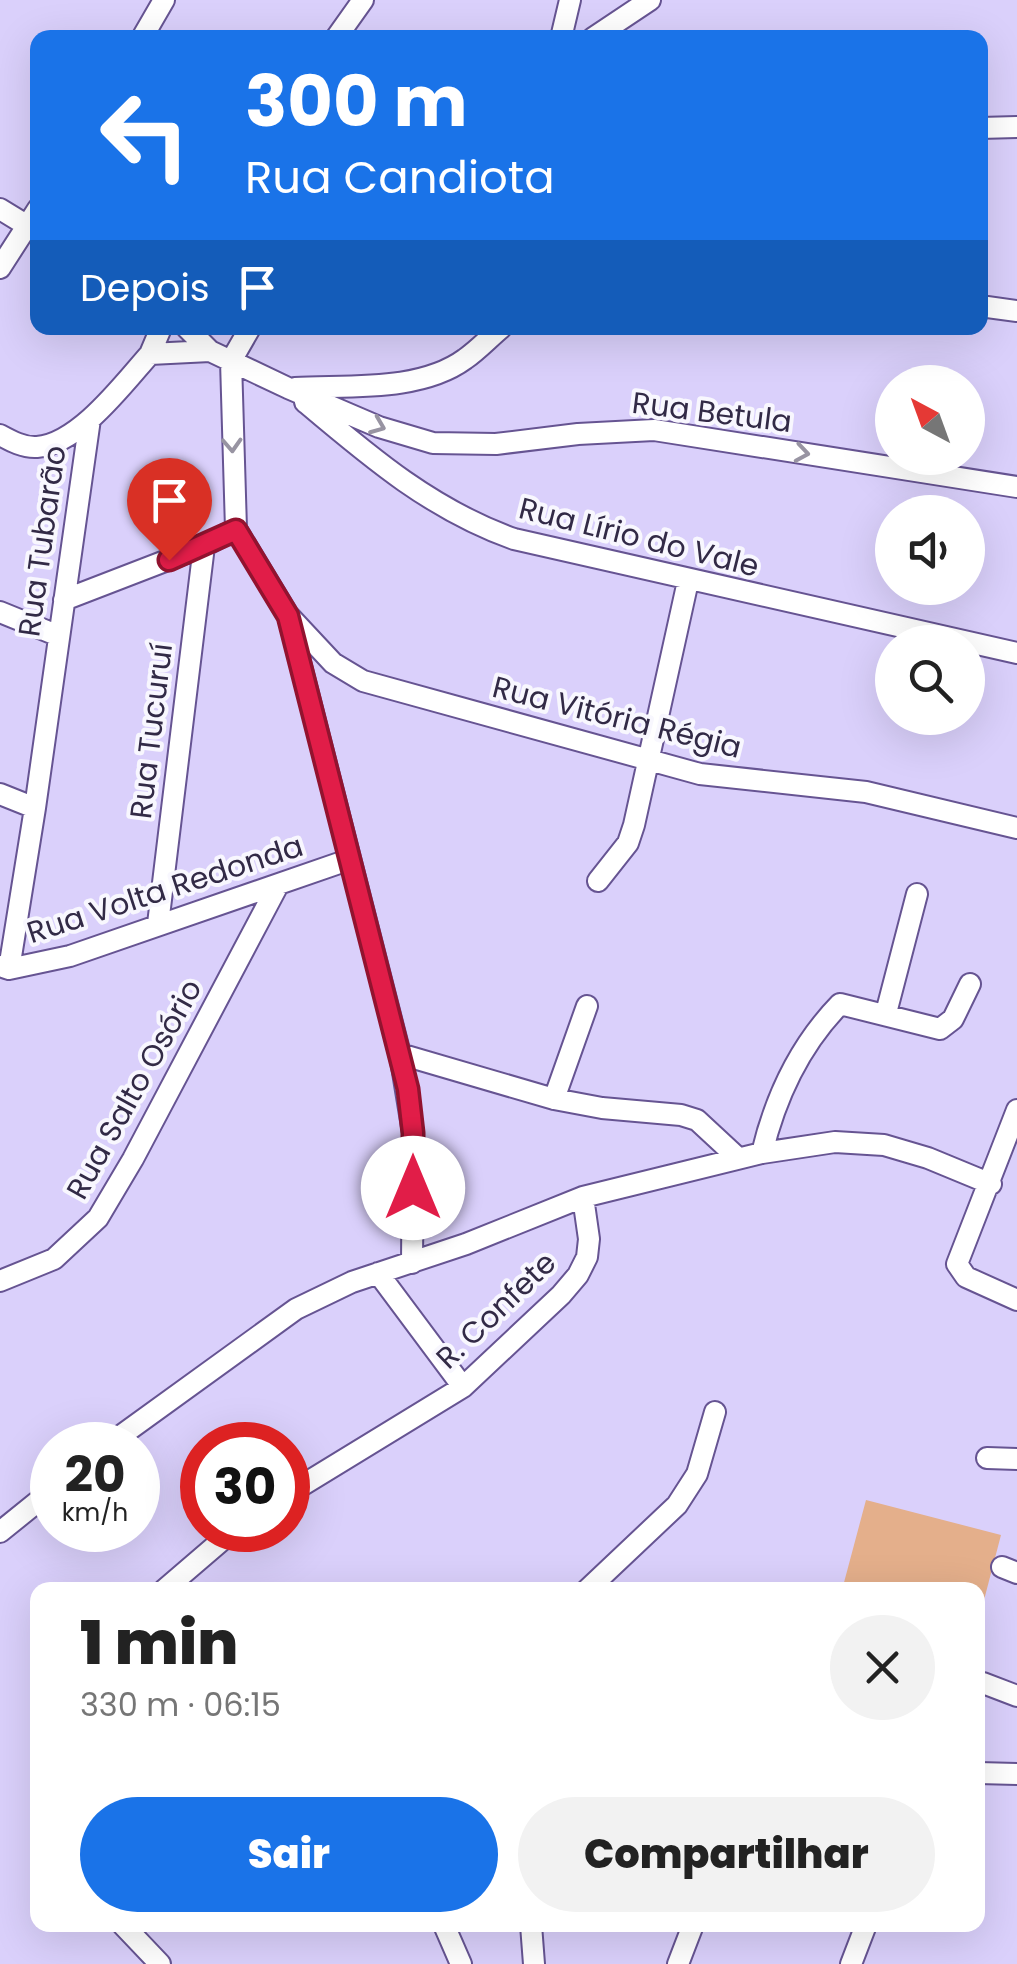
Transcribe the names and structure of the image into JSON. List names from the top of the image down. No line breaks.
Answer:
{"streets":{"street":["Rua Betula","Rua Lírio do Vale","Rua Tubarão","Rua Vitória Régia","Rua Tucuruí","Rua Volta Redonda","Rua Salto Osório","R. Confete"]},"crossings":[["Rua Betula","Rua Lírio do Vale"],["Rua Tubarão","Rua Volta Redonda"],["Rua Tucuruí","Rua Volta Redonda"],["Rua Volta Redonda","Rua Salto Osório"]],"one_way":["Rua Betula"],"north":"top left","page":{"turn":["300 m","Rua Candiota"],"then":"Depois","speed":"20 km/h","limit":"30","heading":["1 min","330 m · 06:15"],"buttons":["Sair","Compartilhar"]}}
